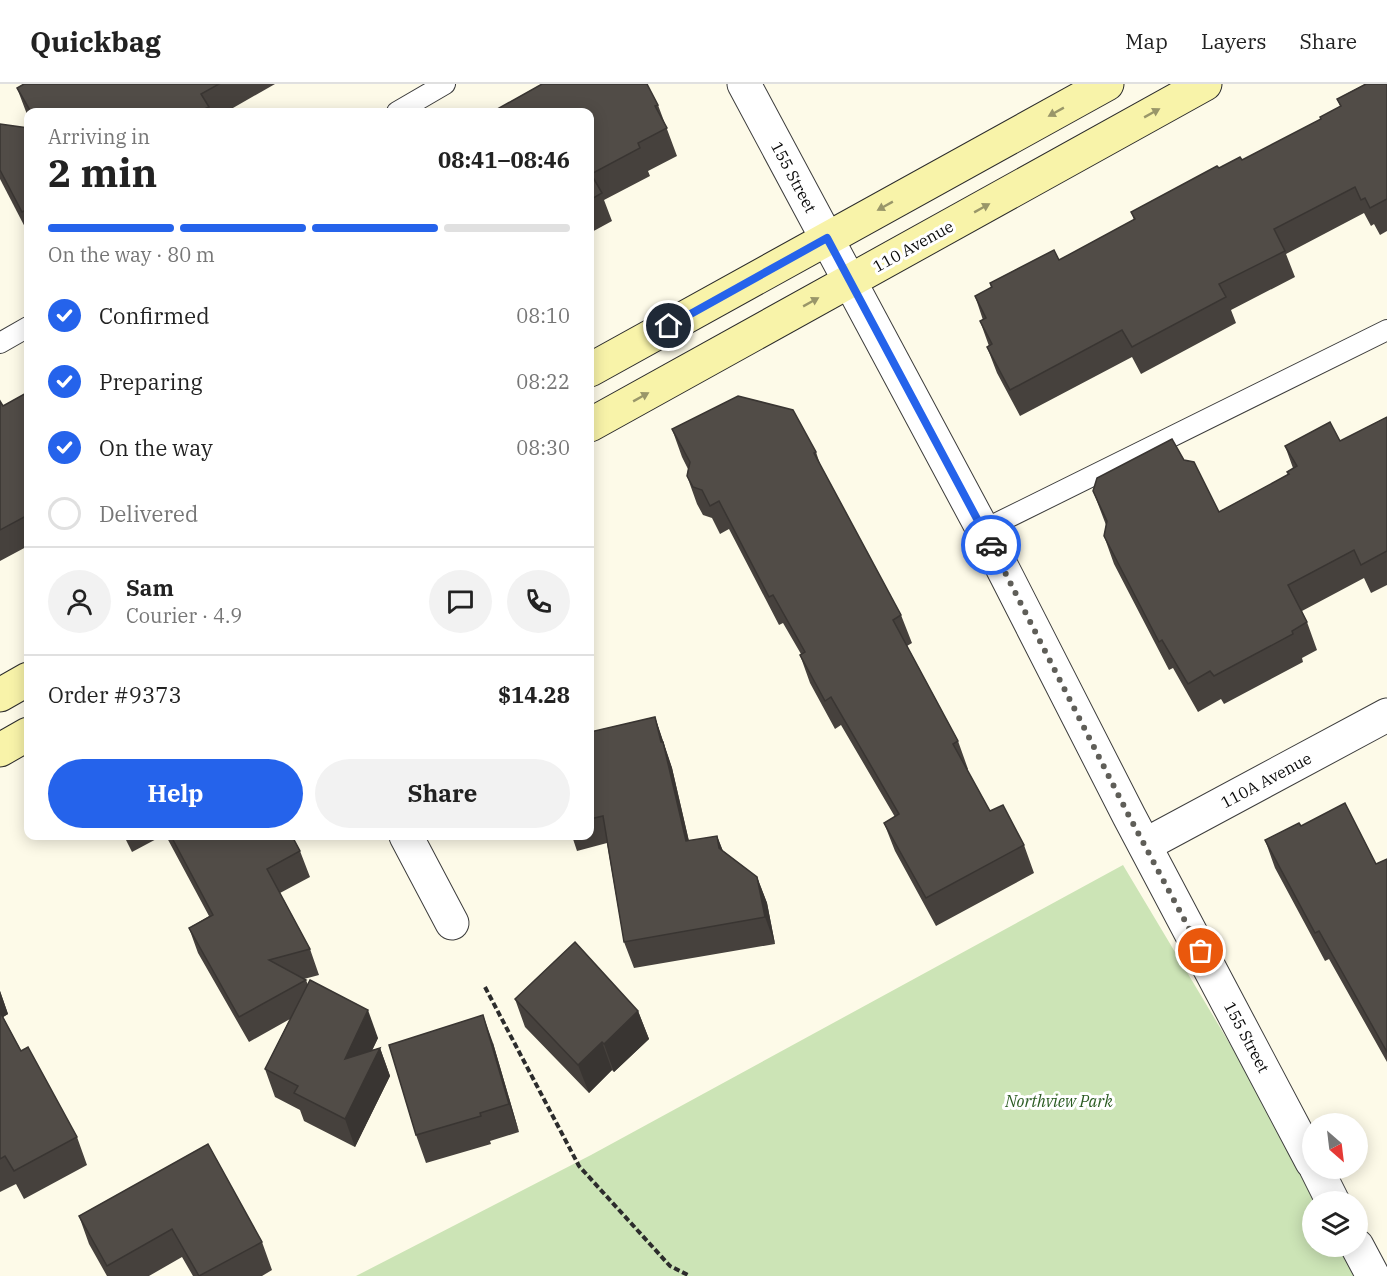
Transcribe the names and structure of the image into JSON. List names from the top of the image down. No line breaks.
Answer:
{"streets":{"street":["155 Street","110 Avenue","110A Avenue"]},"crossings":[["155 Street","110 Avenue"],["155 Street","110A Avenue"]],"parks":["Northview Park"],"north":"bottom right","page":{"header":"Quickbag","nav":["Map","Layers","Share"],"heading":["2 min","Arriving in","08:41–08:46"],"panel":["Sam","Courier · 4.9","Order #9373","$14.28"],"bar":"On the way · 80 m","list":[["Confirmed","08:10"],["Preparing","08:22"],["On the way","08:30"],"Delivered"],"buttons":["Help","Share"]}}
